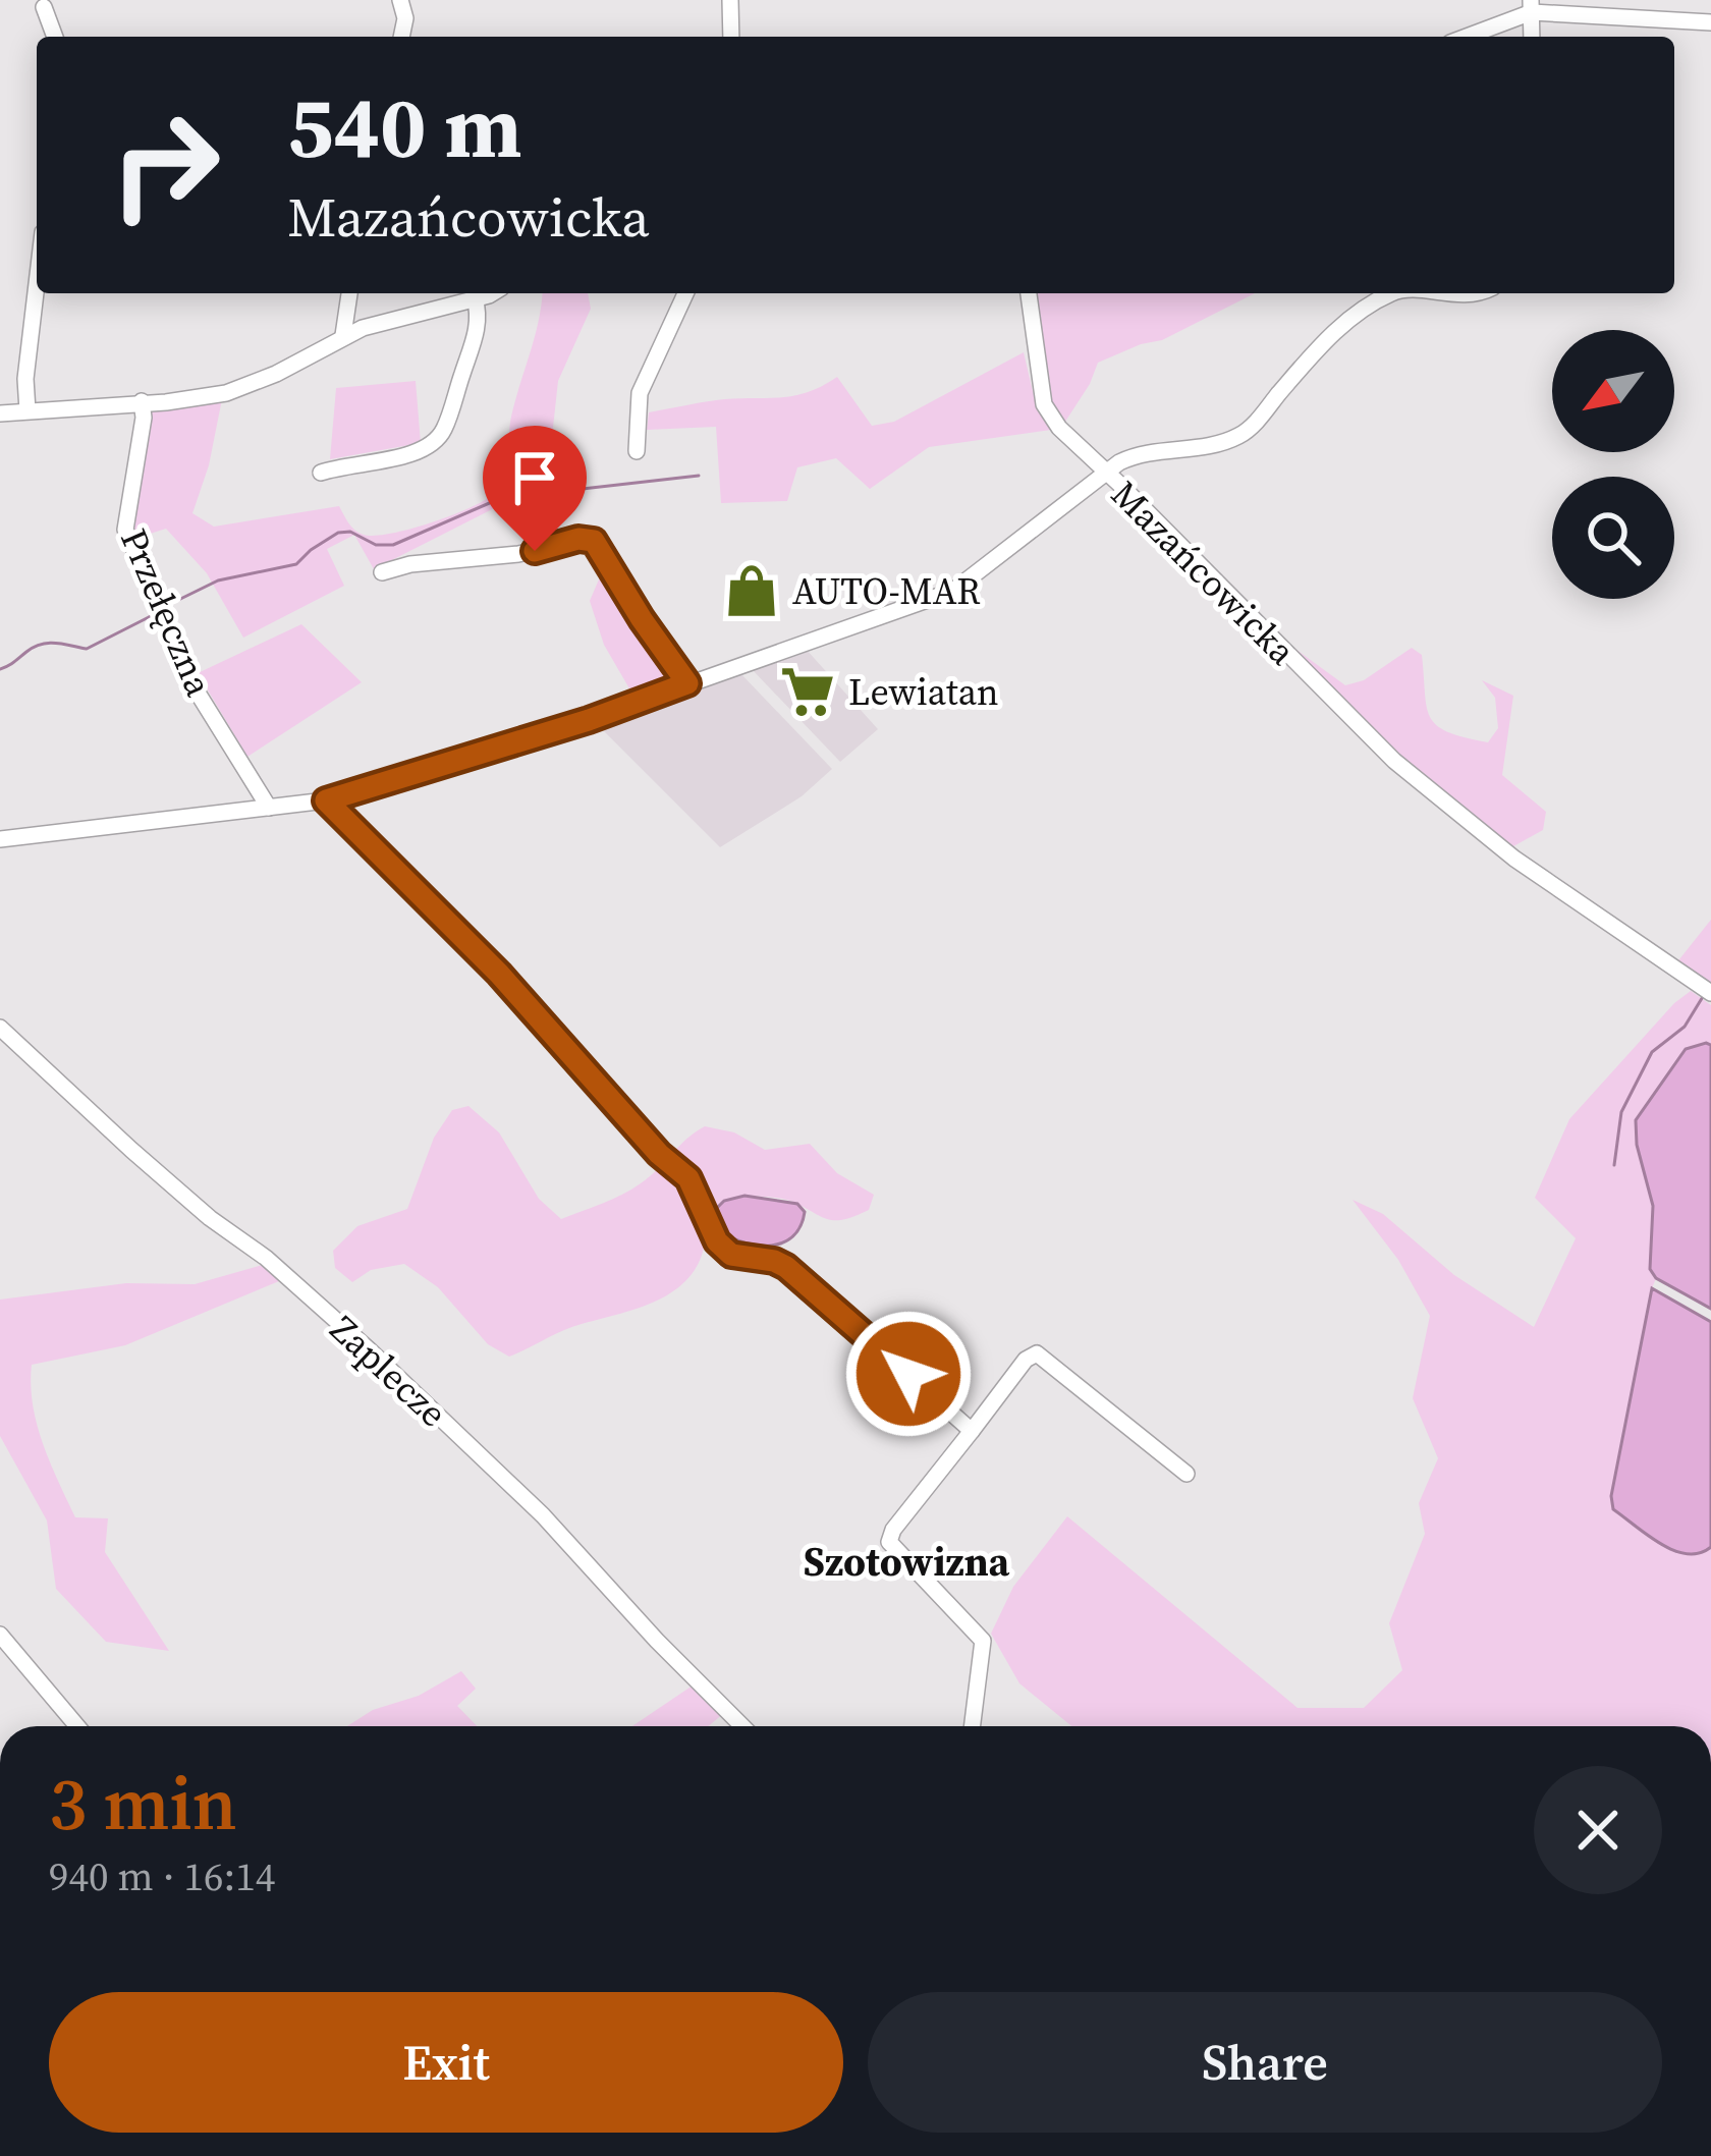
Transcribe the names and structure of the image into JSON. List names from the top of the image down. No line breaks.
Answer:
{"streets":{"street":["Mazańcowicka","Przełęczna","Zaplecze"]},"crossings":[["Mazańcowicka","Przełęczna"]],"districts":["Szotowizna"],"places":{"shop":["AUTO-MAR"],"supermarket":["Lewiatan"]},"north":"bottom left","page":{"turn":["540 m","Mazańcowicka"],"heading":["3 min","940 m · 16:14"],"buttons":["Exit","Share"]}}
